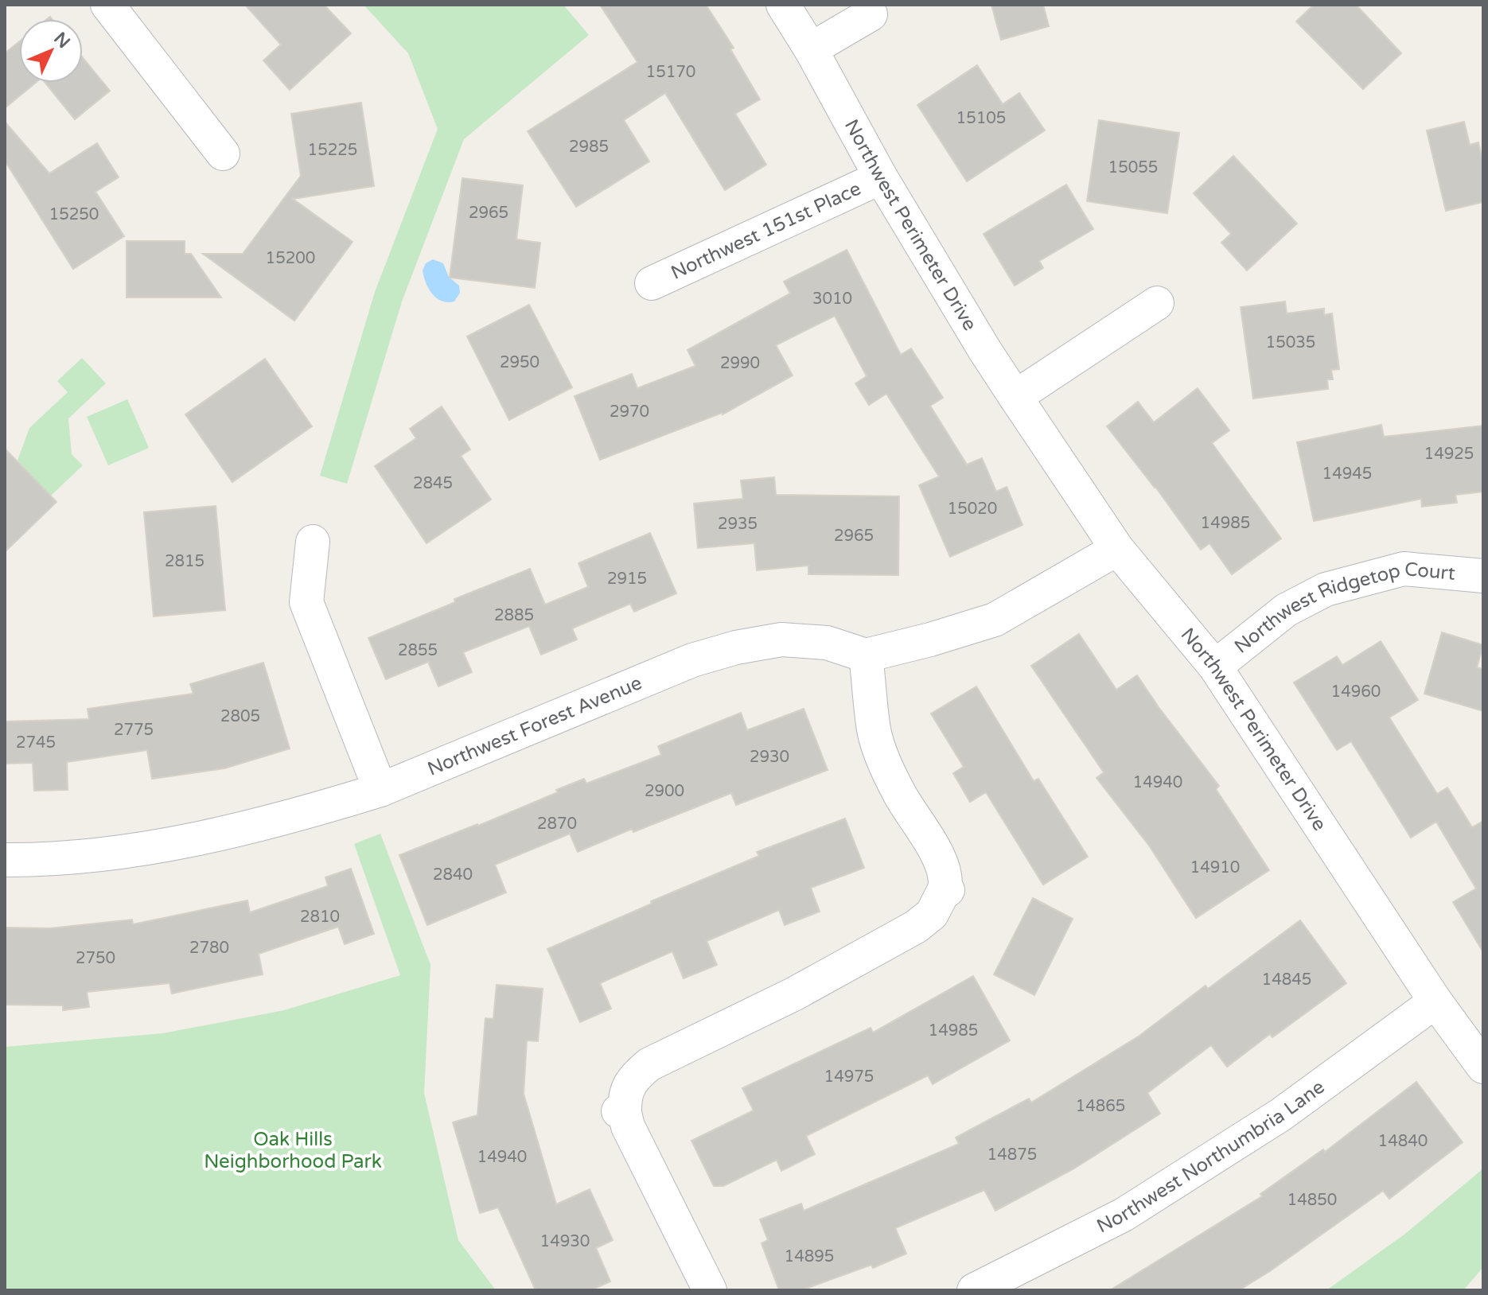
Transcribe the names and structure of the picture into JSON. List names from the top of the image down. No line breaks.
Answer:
{"streets":{"street":["Northwest Perimeter Drive","Northwest 151st Place","Northwest Ridgetop Court","Northwest Forest Avenue","Northwest Northumbria Lane"]},"crossings":[["Northwest Perimeter Drive","Northwest 151st Place"],["Northwest Perimeter Drive","Northwest Ridgetop Court"],["Northwest Perimeter Drive","Northwest Northumbria Lane"]],"parks":["Oak Hills Neighborhood Park"],"house_numbers":["15170","15105","2985","15225","15055","2965","15250","15200","3010","15035","2950","2990","2970","14925","14945","2845","15020","14985","2935","2965","2815","2915","2885","2855","14960","2805","2775","2745","2930","14940","2900","2870","14910","2840","2810","2780","2750","14845","14985","14975","14865","14840","14875","14940","14850","14930","14895"],"north":"top right"}
